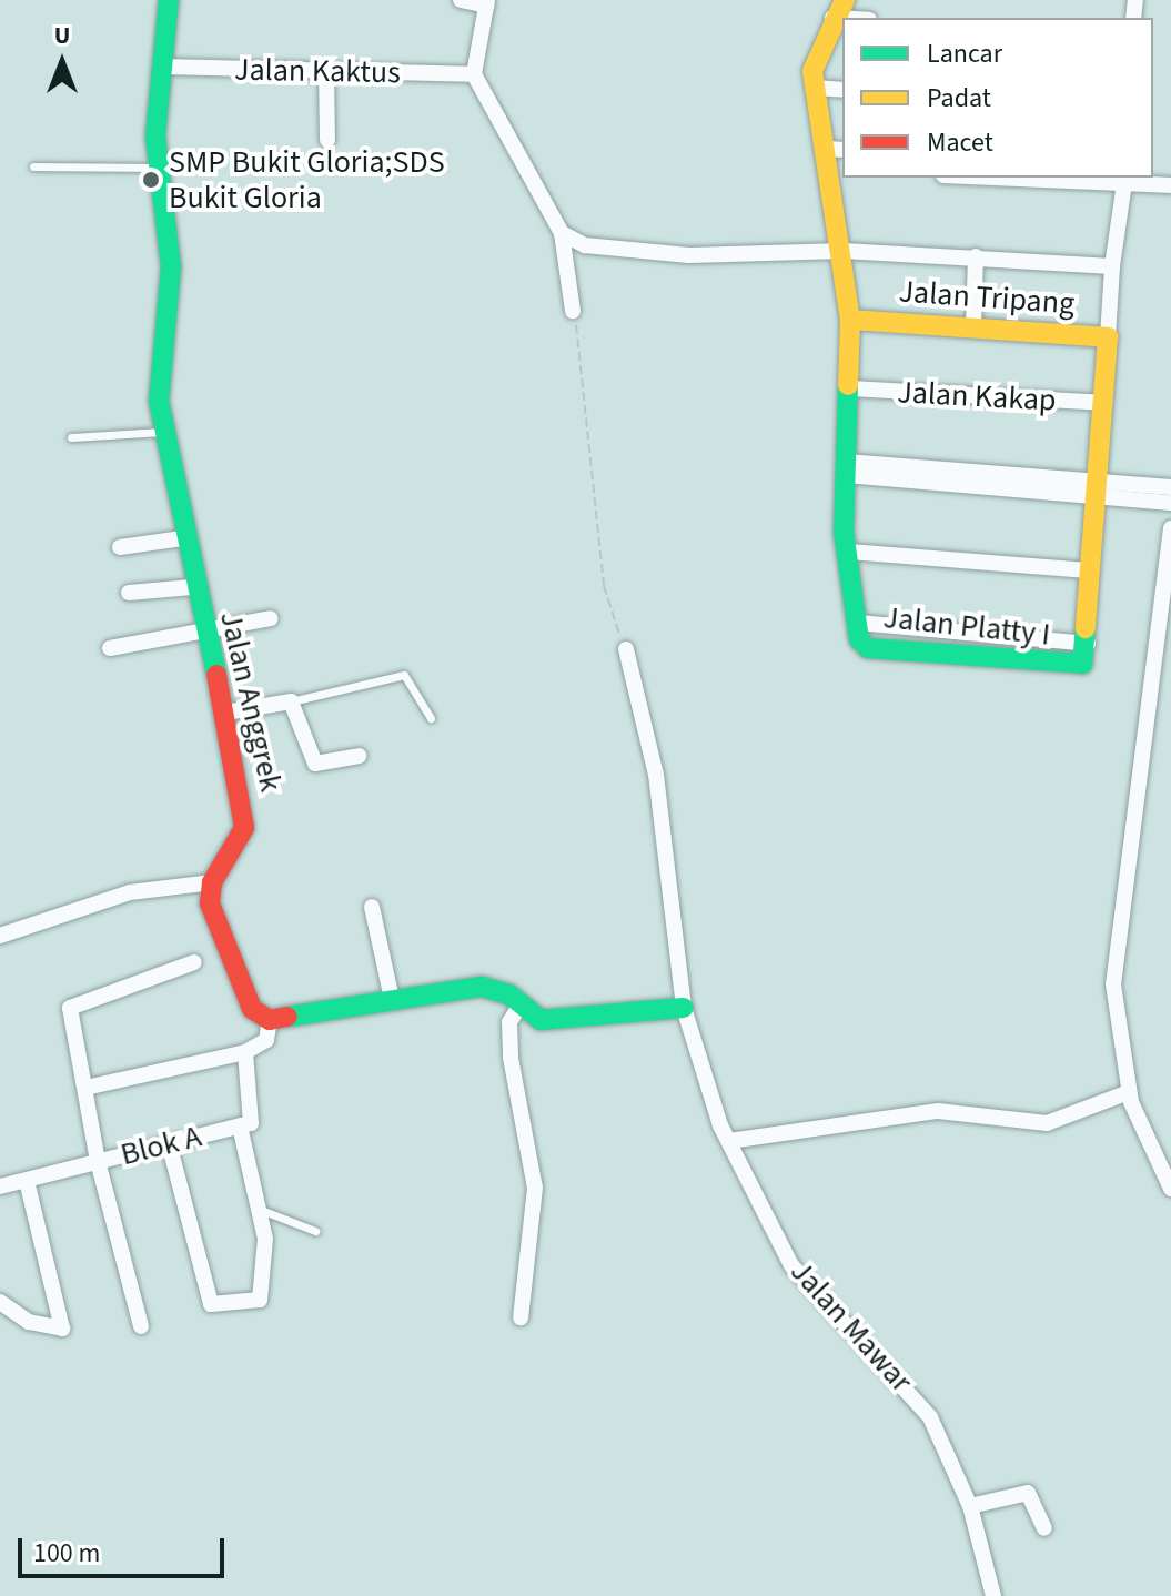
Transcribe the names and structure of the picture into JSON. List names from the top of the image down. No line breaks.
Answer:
{"streets":{"street":["Jalan Kaktus","Jalan Tripang","Jalan Kakap","Jalan Platty I","Jalan Anggrek","Blok A","Jalan Mawar"]},"crossings":[["Jalan Kaktus","Jalan Anggrek"],["Jalan Tripang","Jalan Kakap"],["Jalan Tripang","Jalan Platty I"],["Jalan Kakap","Jalan Platty I"]],"places":["SMP Bukit Gloria;SDS Bukit Gloria"],"legend":["Lancar","Padat","Macet"],"scale_bar":"100 m","north":"top"}
